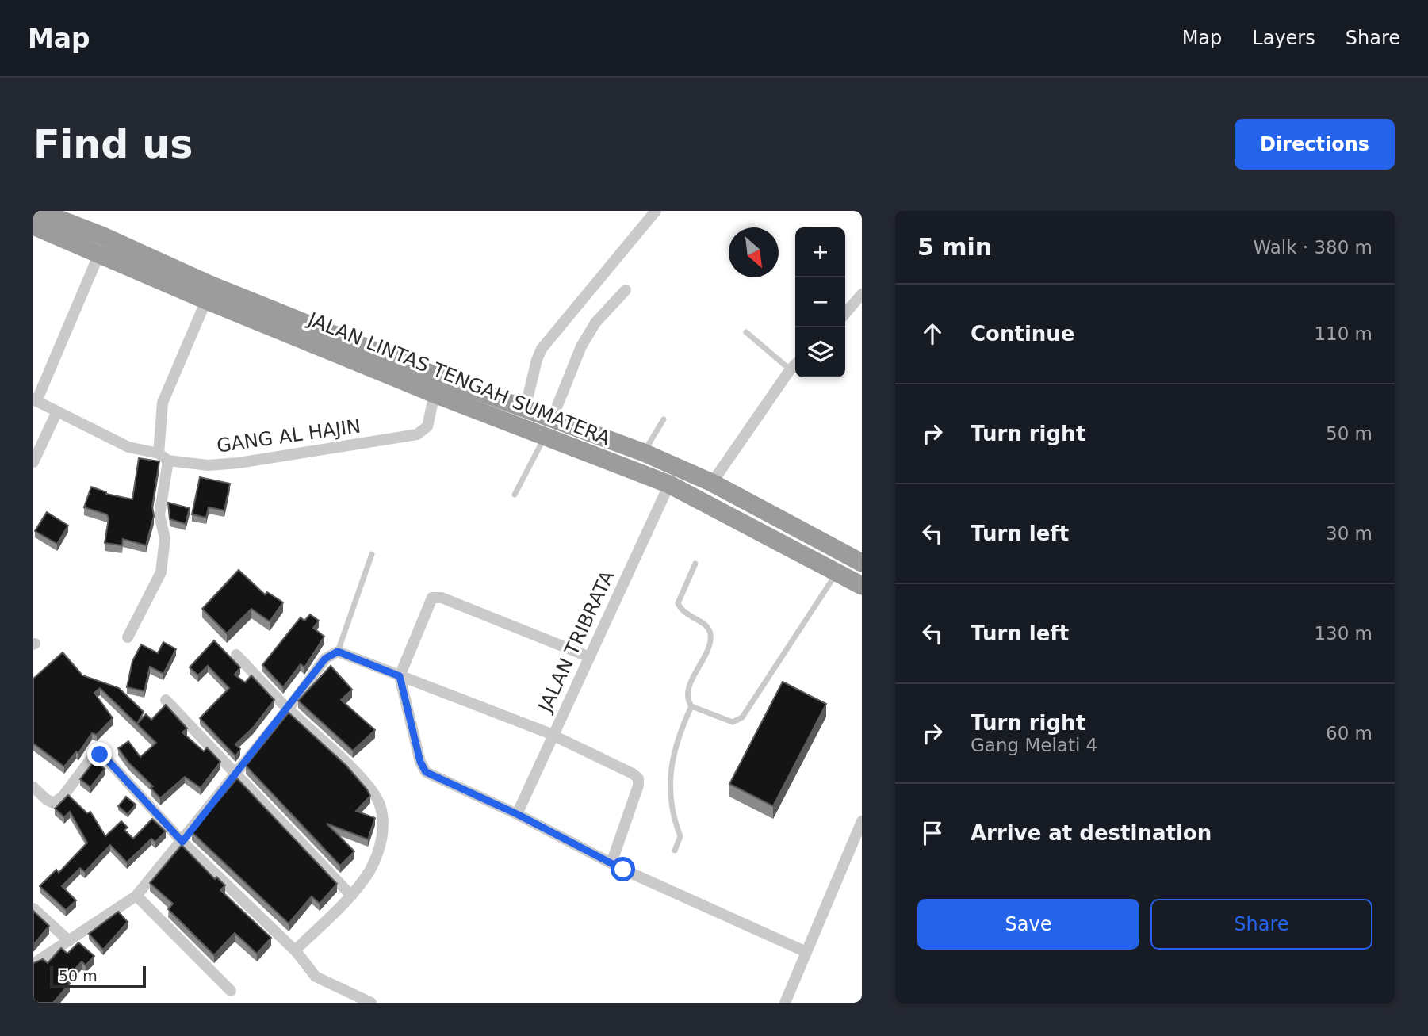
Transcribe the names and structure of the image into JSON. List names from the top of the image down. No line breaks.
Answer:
{"streets":{"highway":["JALAN LINTAS TENGAH SUMATERA"],"street":["GANG AL HAJIN","JALAN TRIBRATA"]},"crossings":[["JALAN LINTAS TENGAH SUMATERA","GANG AL HAJIN"],["JALAN LINTAS TENGAH SUMATERA","JALAN TRIBRATA"]],"scale_bar":"50 m","north":"bottom right","page":{"header":"Map","nav":["Map","Layers","Share"],"buttons":["Directions",["Save","Share"]],"title":"Find us","heading":["5 min","Walk · 380 m"],"map_buttons":["+","−"],"list":[["Continue","110 m"],["Turn right","50 m"],["Turn left","30 m"],["Turn left","130 m"],["Turn right","Gang Melati 4","60 m"],"Arrive at destination"],"scale":"50 m"}}
